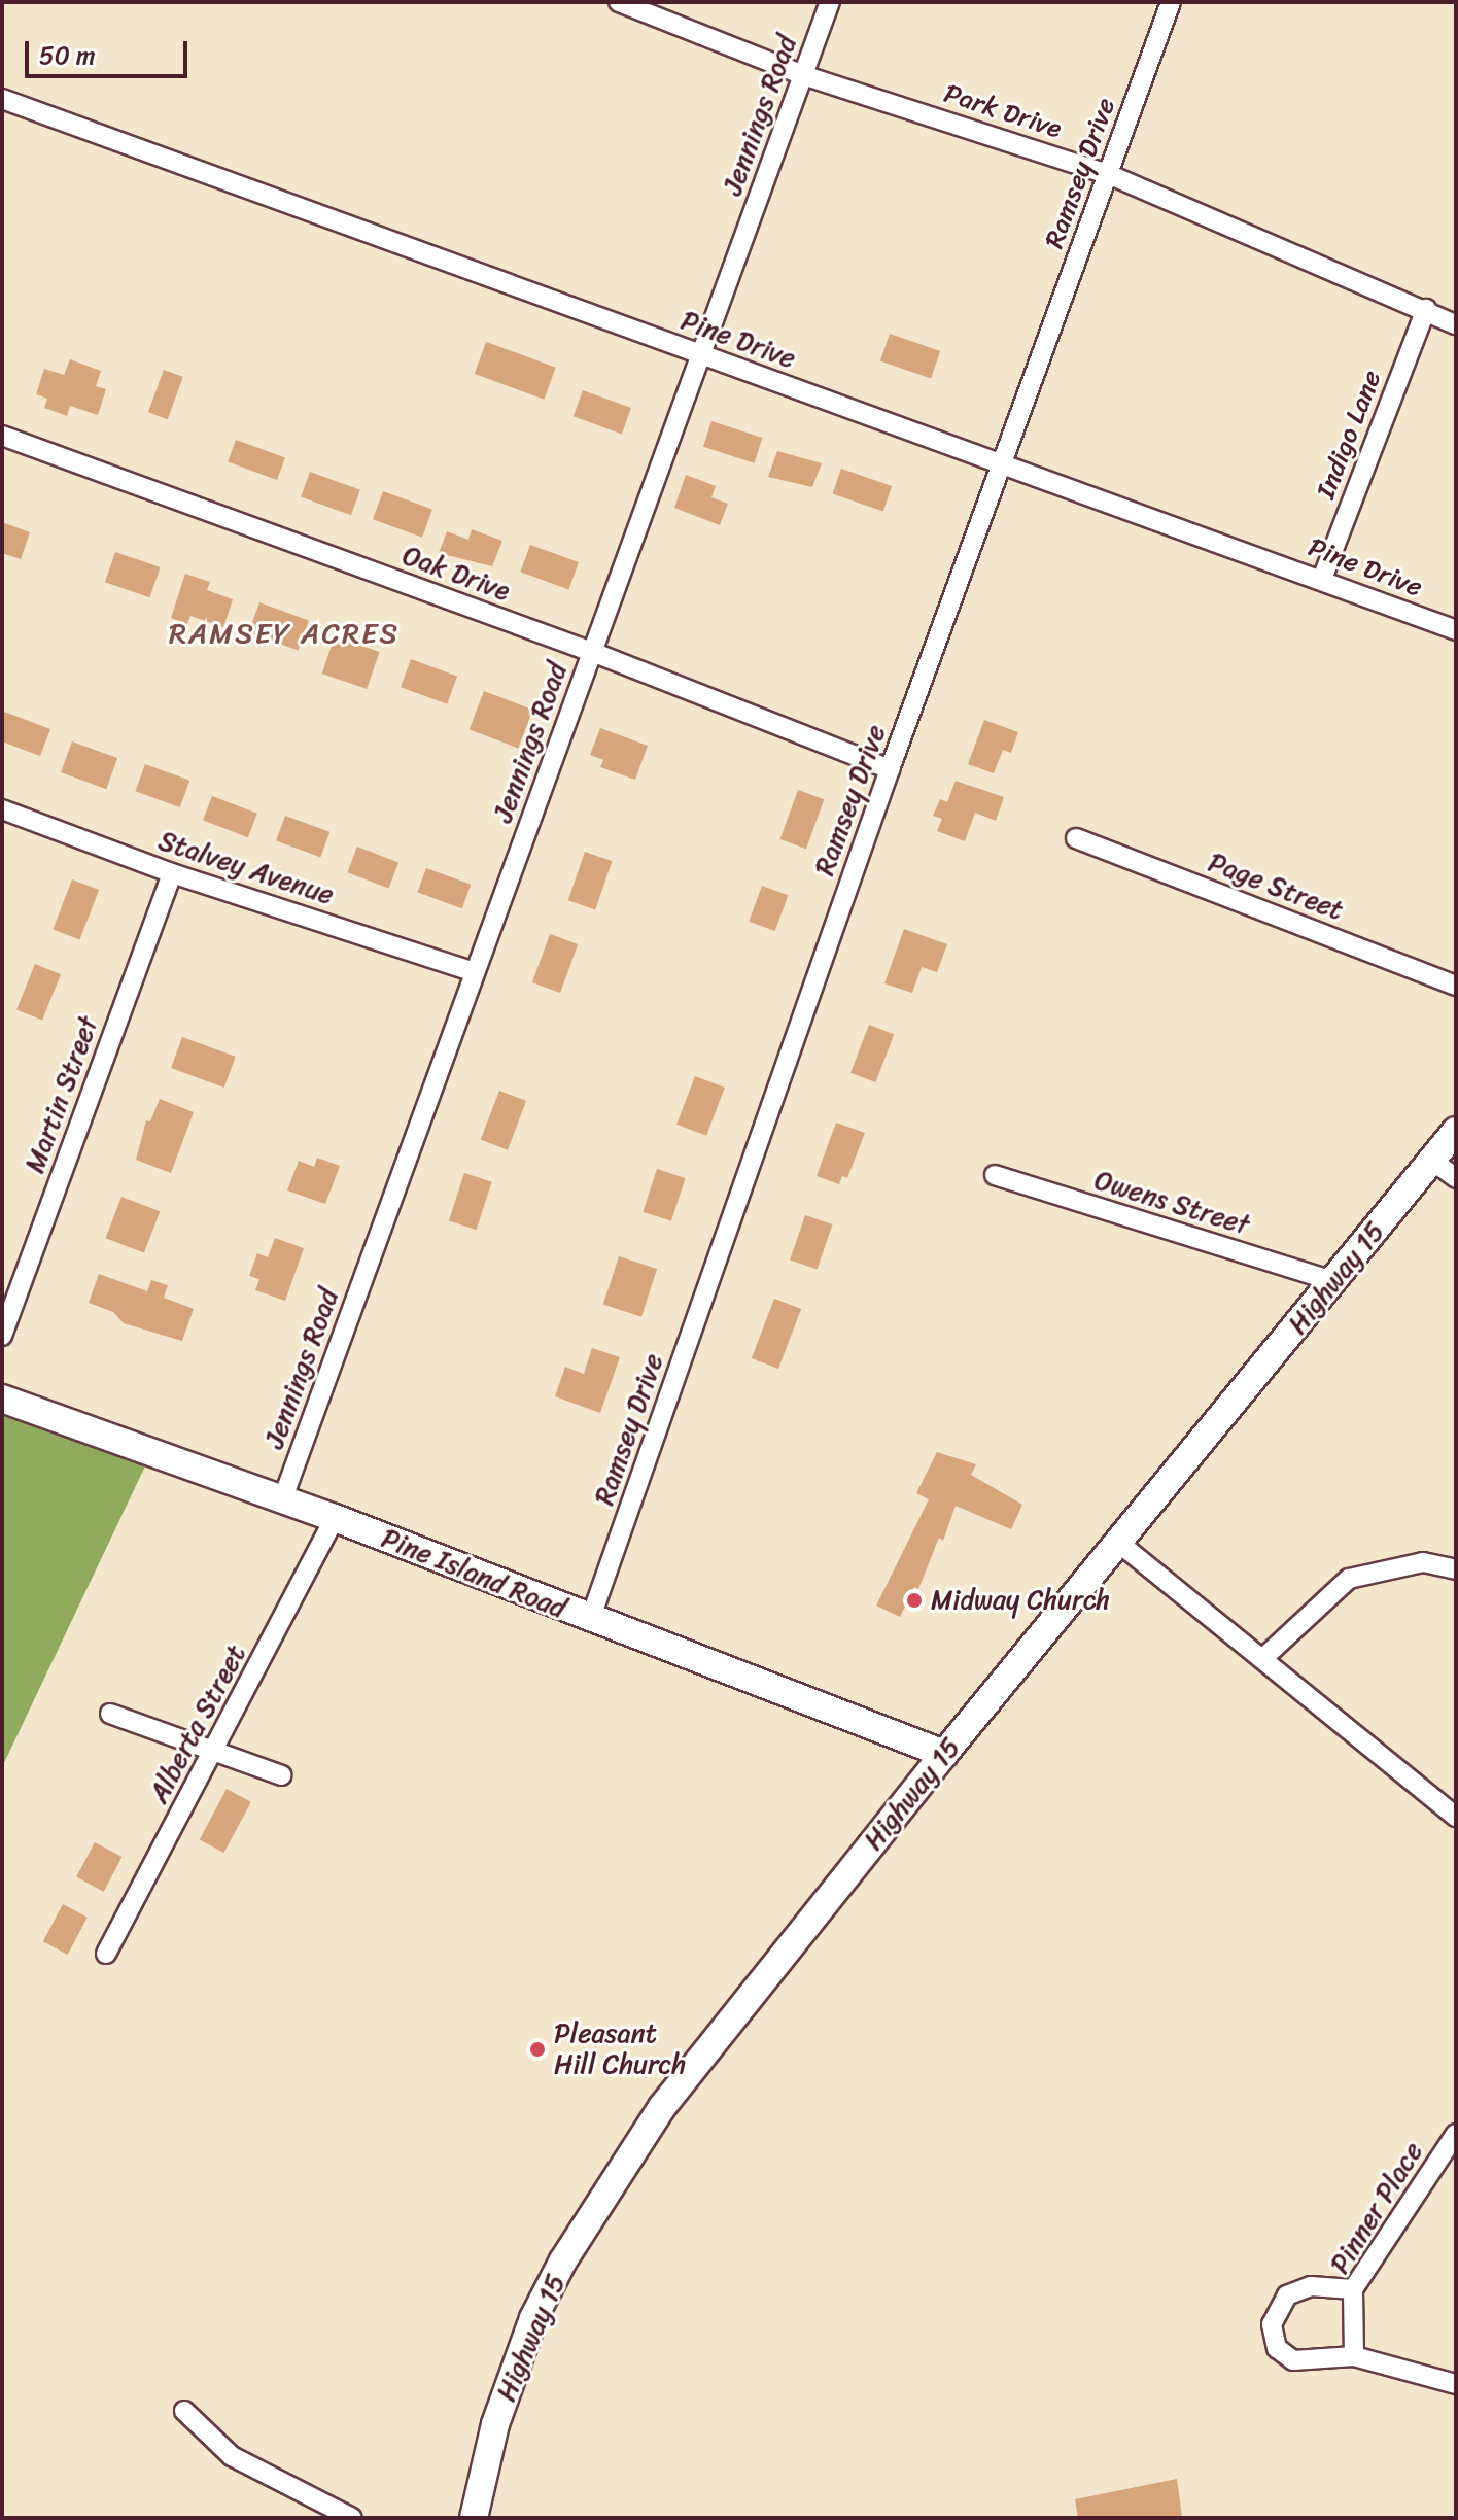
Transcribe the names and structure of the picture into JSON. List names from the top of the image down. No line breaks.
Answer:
{"streets":{"main road":["Highway 15","Pine Island Road"],"street":["Park Drive","Jennings Road","Ramsey Drive","Pine Drive","Indigo Lane","Oak Drive","Stalvey Avenue","Page Street","Martin Street","Owens Street","Alberta Street","Pinner Place"]},"crossings":[["Park Drive","Jennings Road"],["Park Drive","Ramsey Drive"],["Park Drive","Indigo Lane"],["Jennings Road","Pine Drive"],["Jennings Road","Oak Drive"],["Jennings Road","Stalvey Avenue"],["Jennings Road","Pine Island Road"],["Ramsey Drive","Pine Drive"],["Ramsey Drive","Oak Drive"],["Ramsey Drive","Pine Island Road"],["Pine Drive","Indigo Lane"],["Stalvey Avenue","Martin Street"],["Owens Street","Highway 15"],["Highway 15","Pine Island Road"],["Pine Island Road","Alberta Street"]],"districts":["RAMSEY ACRES"],"places":["Midway Church","Pleasant Hill Church"],"scale_bar":"50 m"}
